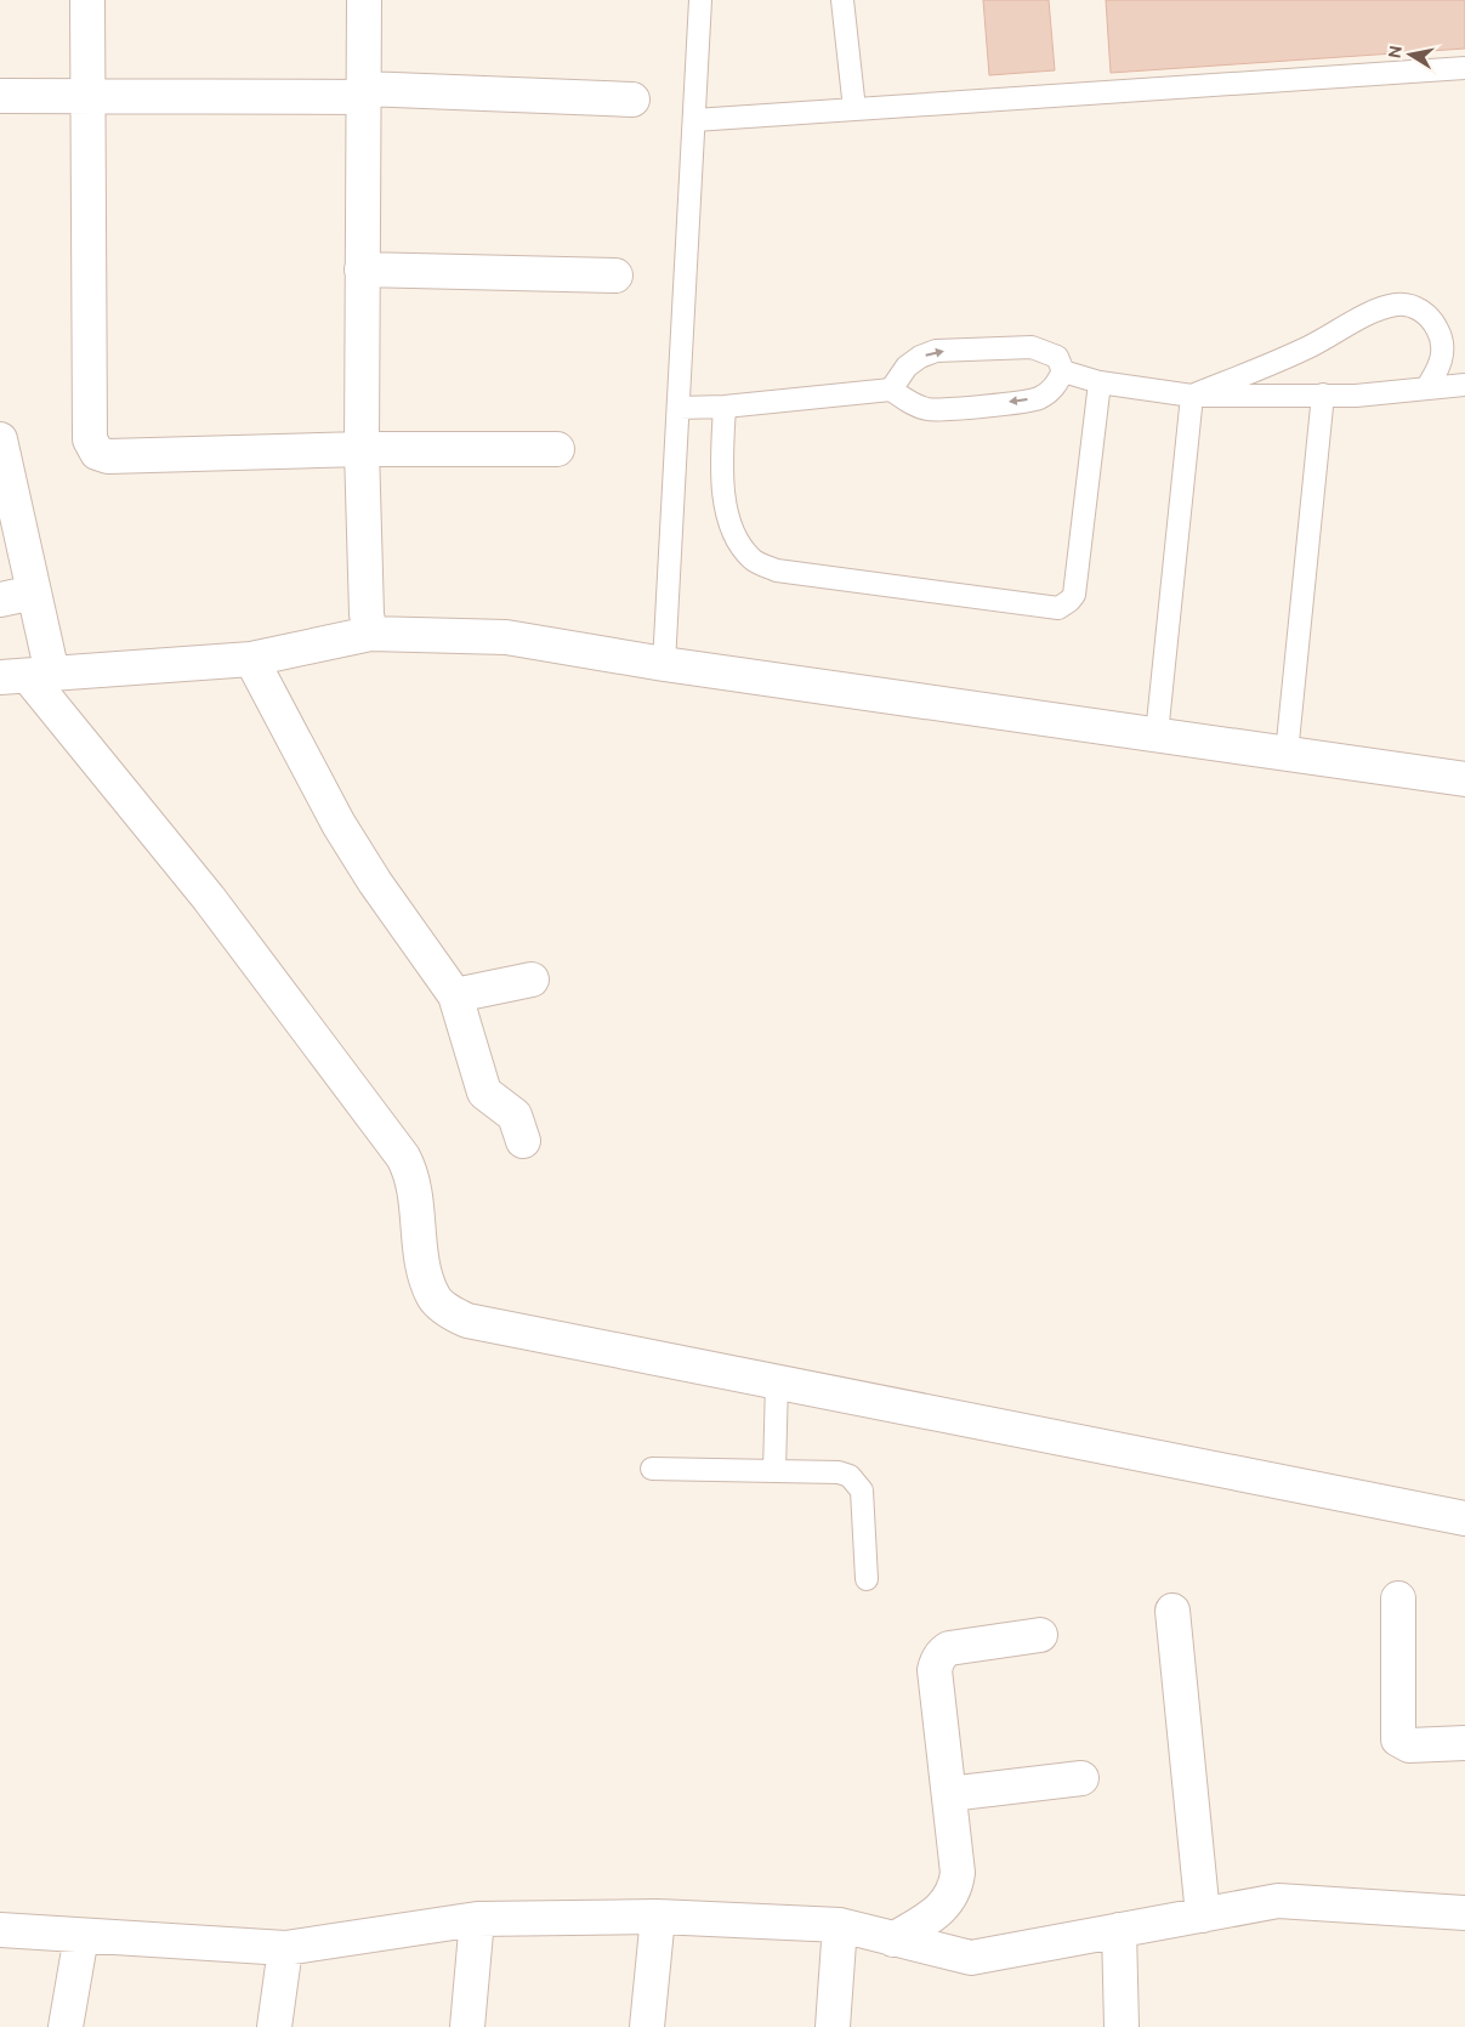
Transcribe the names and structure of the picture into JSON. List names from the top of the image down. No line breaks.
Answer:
{"north":"left"}
